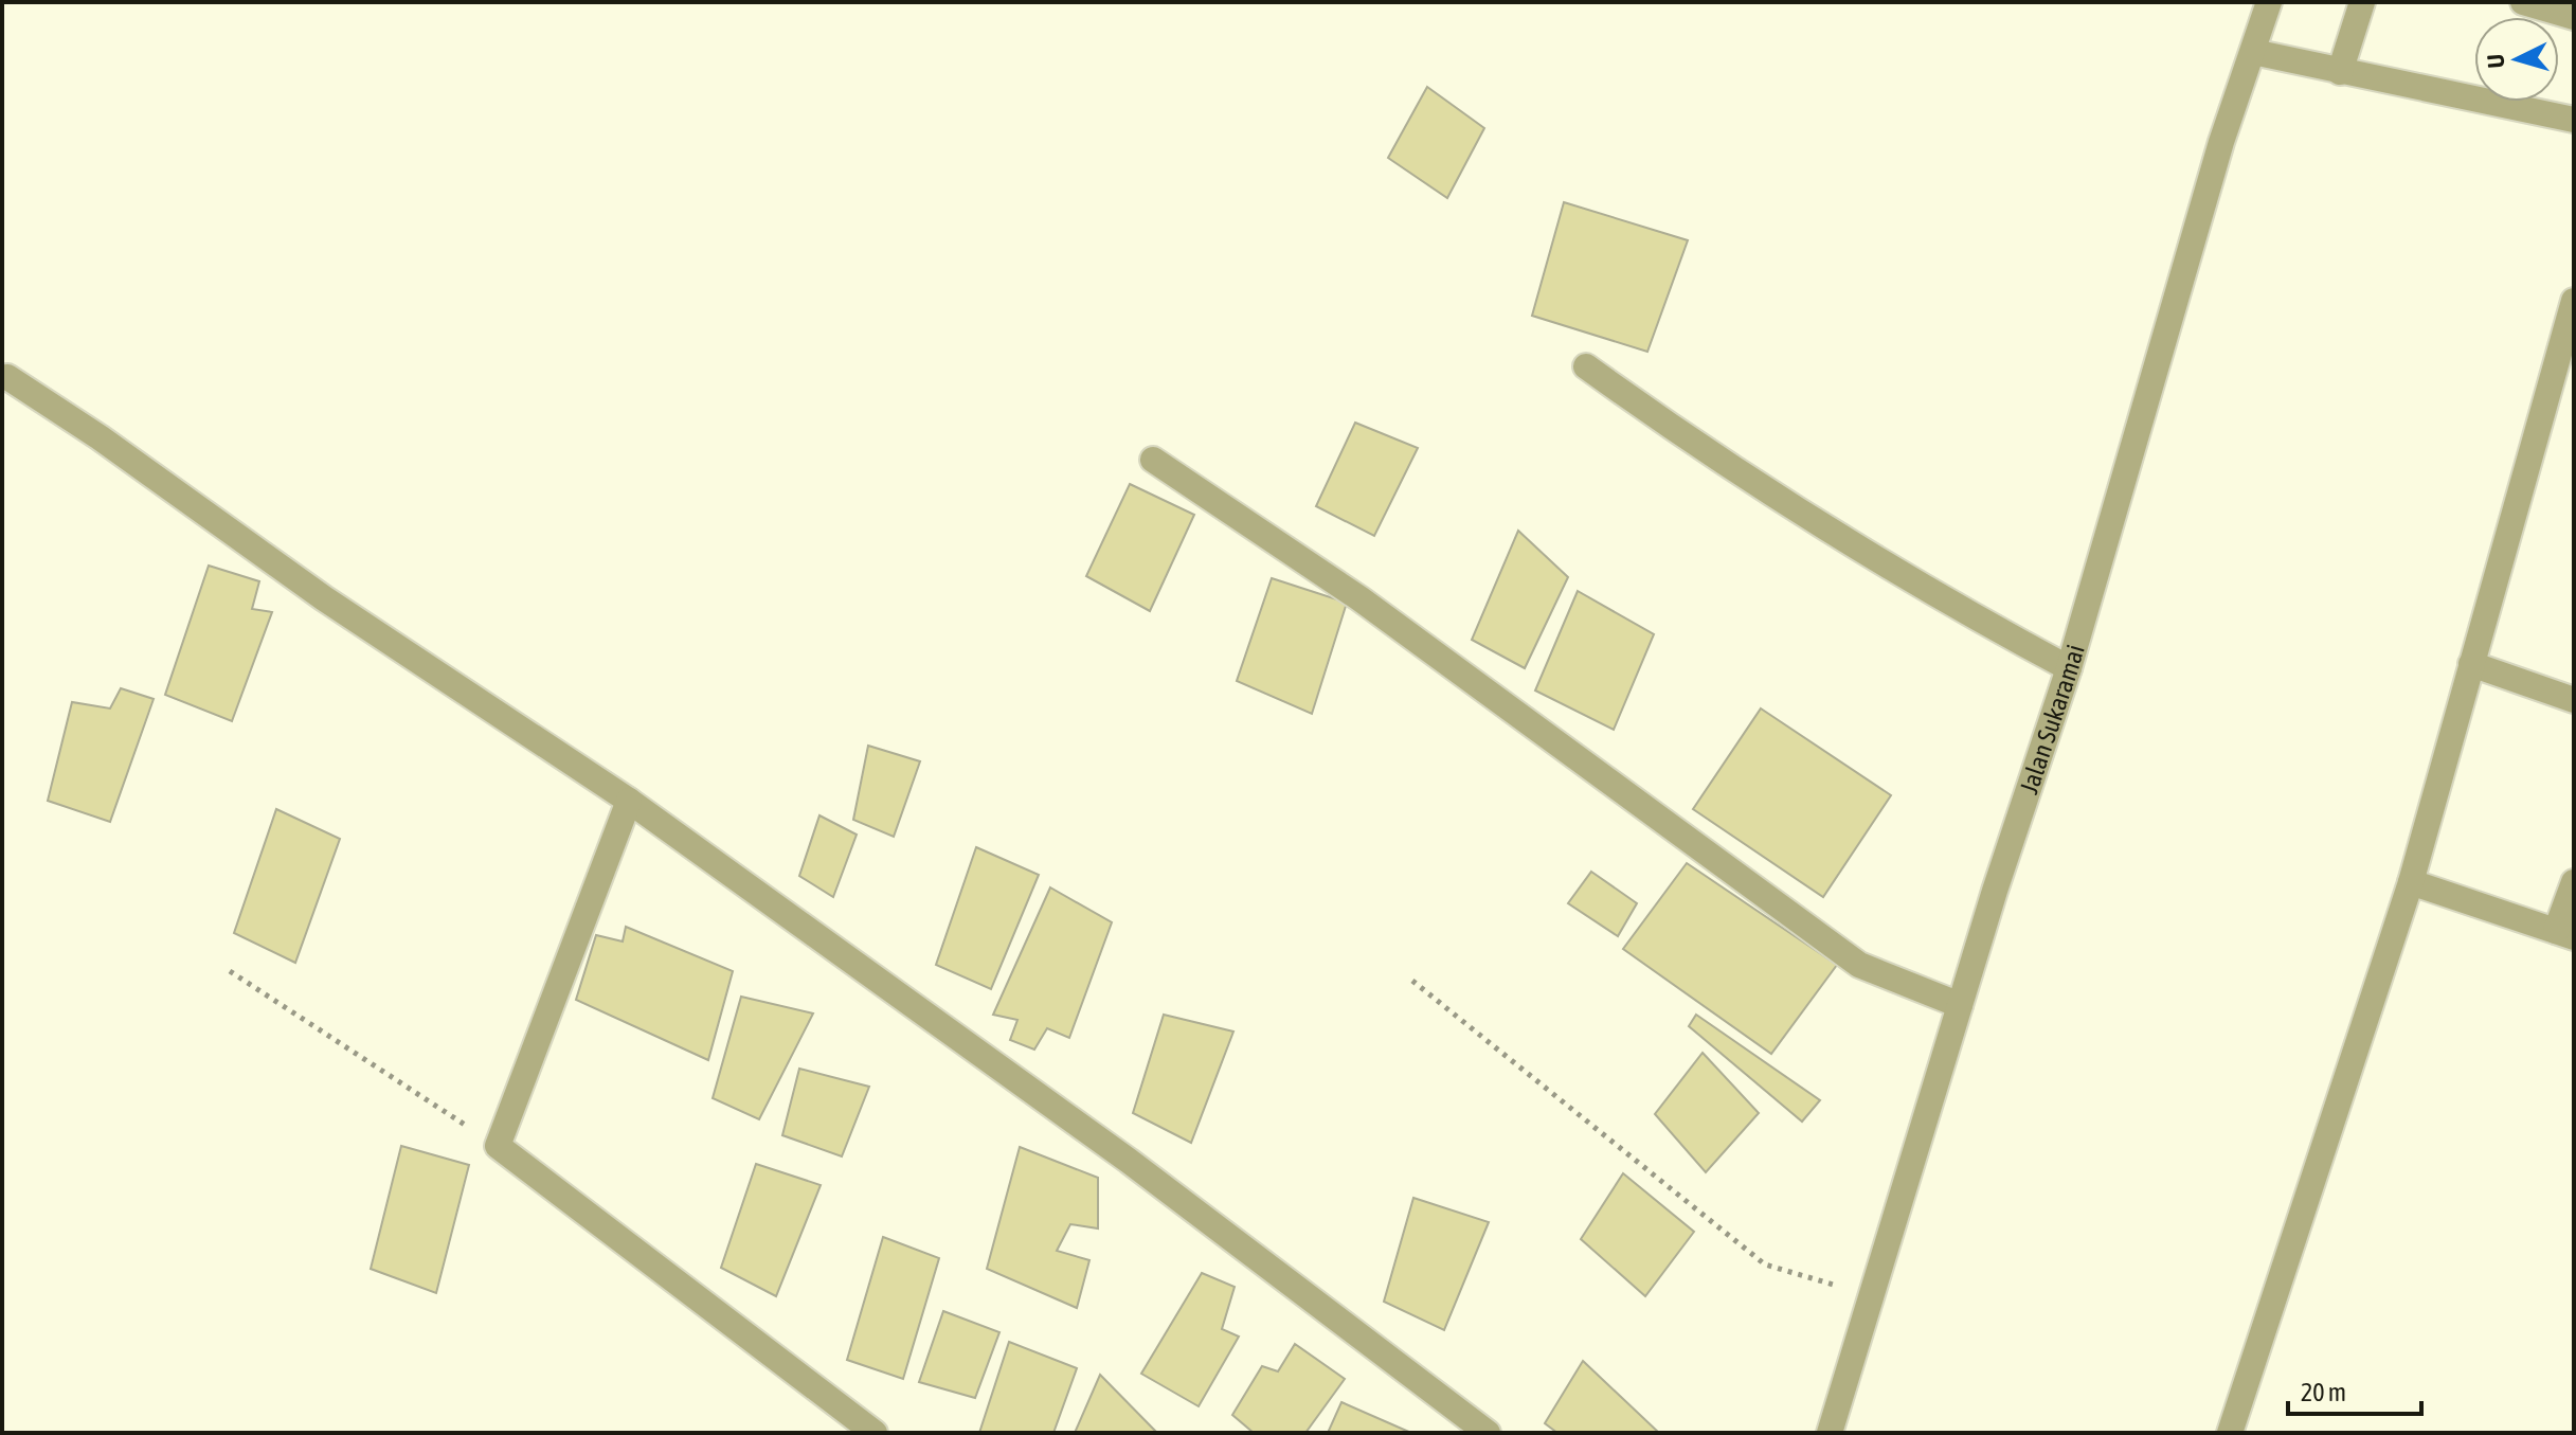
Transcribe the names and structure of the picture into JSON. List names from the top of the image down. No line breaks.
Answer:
{"streets":{"street":["Jalan Sukaramai"]},"scale_bar":"20 m","north":"left"}
